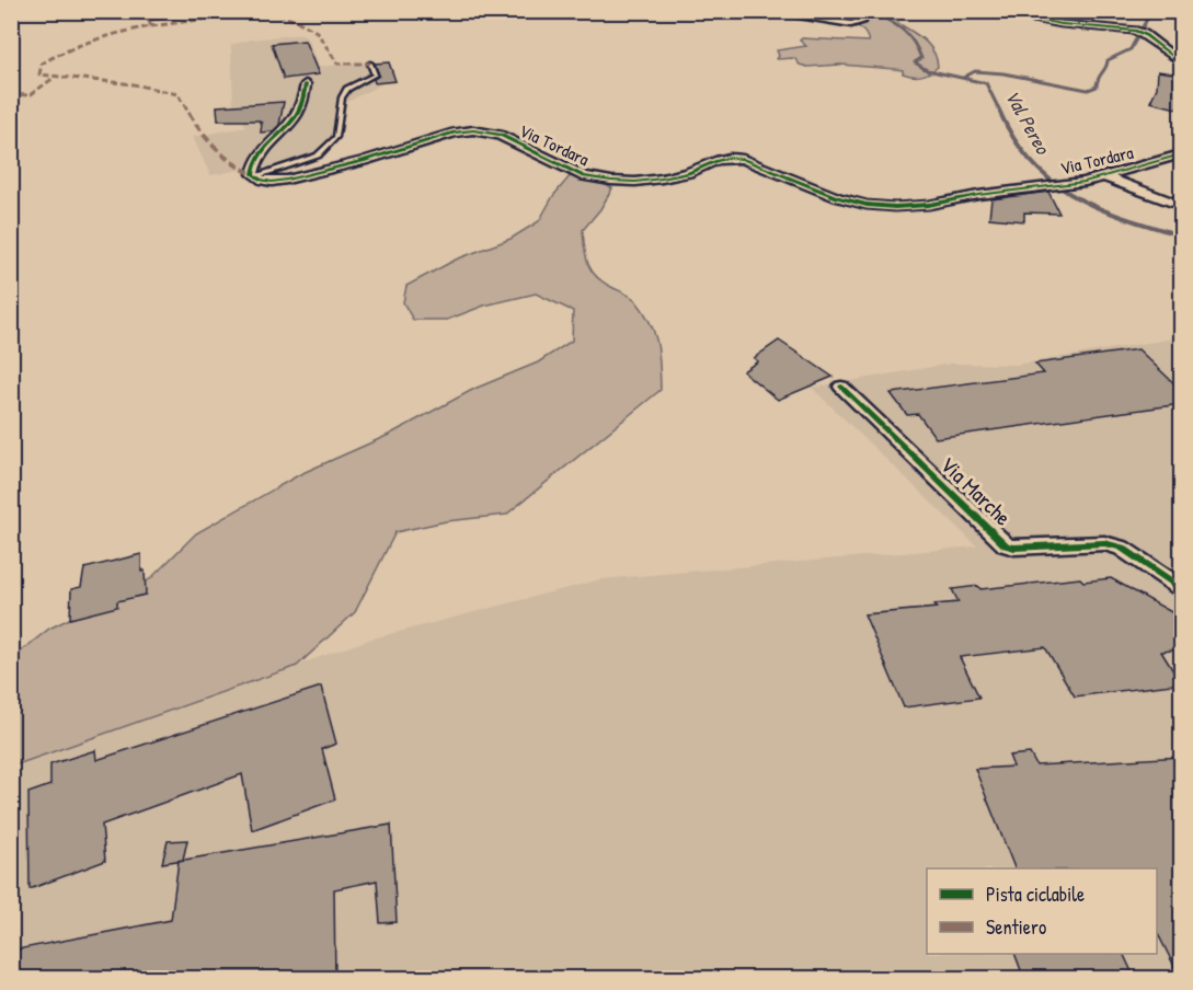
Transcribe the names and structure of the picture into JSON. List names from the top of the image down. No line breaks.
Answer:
{"streets":{"street":["Via Tordara","Via Marche"]},"water":["Val Pereo"],"legend":["Pista ciclabile","Sentiero"]}
